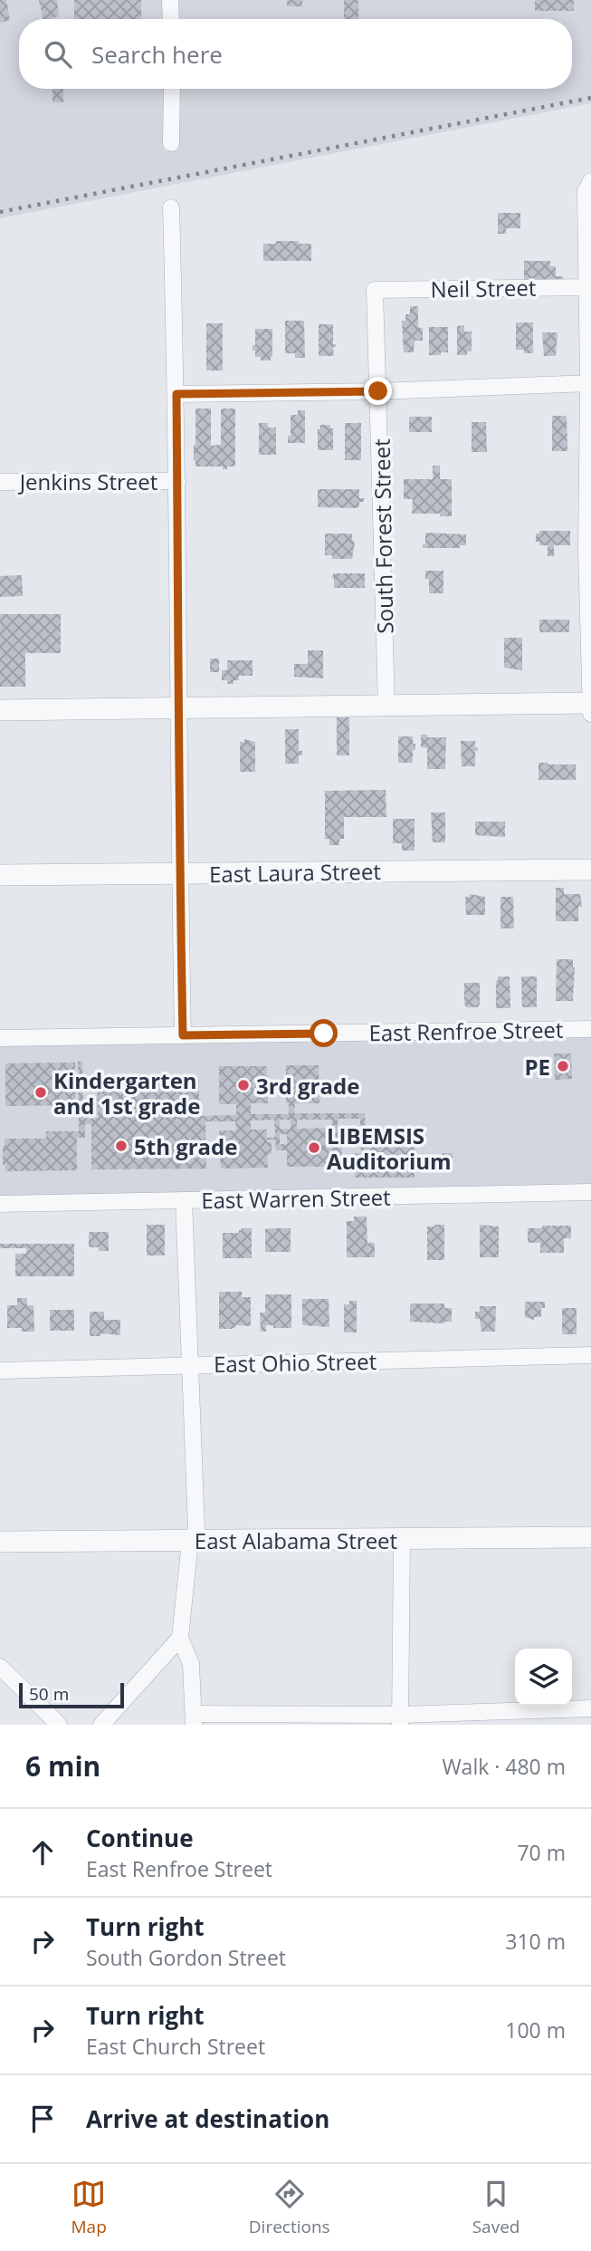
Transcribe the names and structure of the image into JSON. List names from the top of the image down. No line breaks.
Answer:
{"streets":{"street":["Neil Street","Jenkins Street","South Forest Street","East Laura Street","East Renfroe Street","East Warren Street","East Ohio Street","East Alabama Street"]},"crossings":[["Neil Street","South Forest Street"]],"places":["PE","3rd grade","Kindergarten and 1st grade","5th grade","LIBEMSIS Auditorium"],"scale_bar":"50 m","page":{"search":"Search here","scale":"50 m","heading":["6 min","Walk · 480 m"],"list":[["Continue","East Renfroe Street","70 m"],["Turn right","South Gordon Street","310 m"],["Turn right","East Church Street","100 m"],"Arrive at destination"],"nav":["Map","Directions","Saved"]}}
